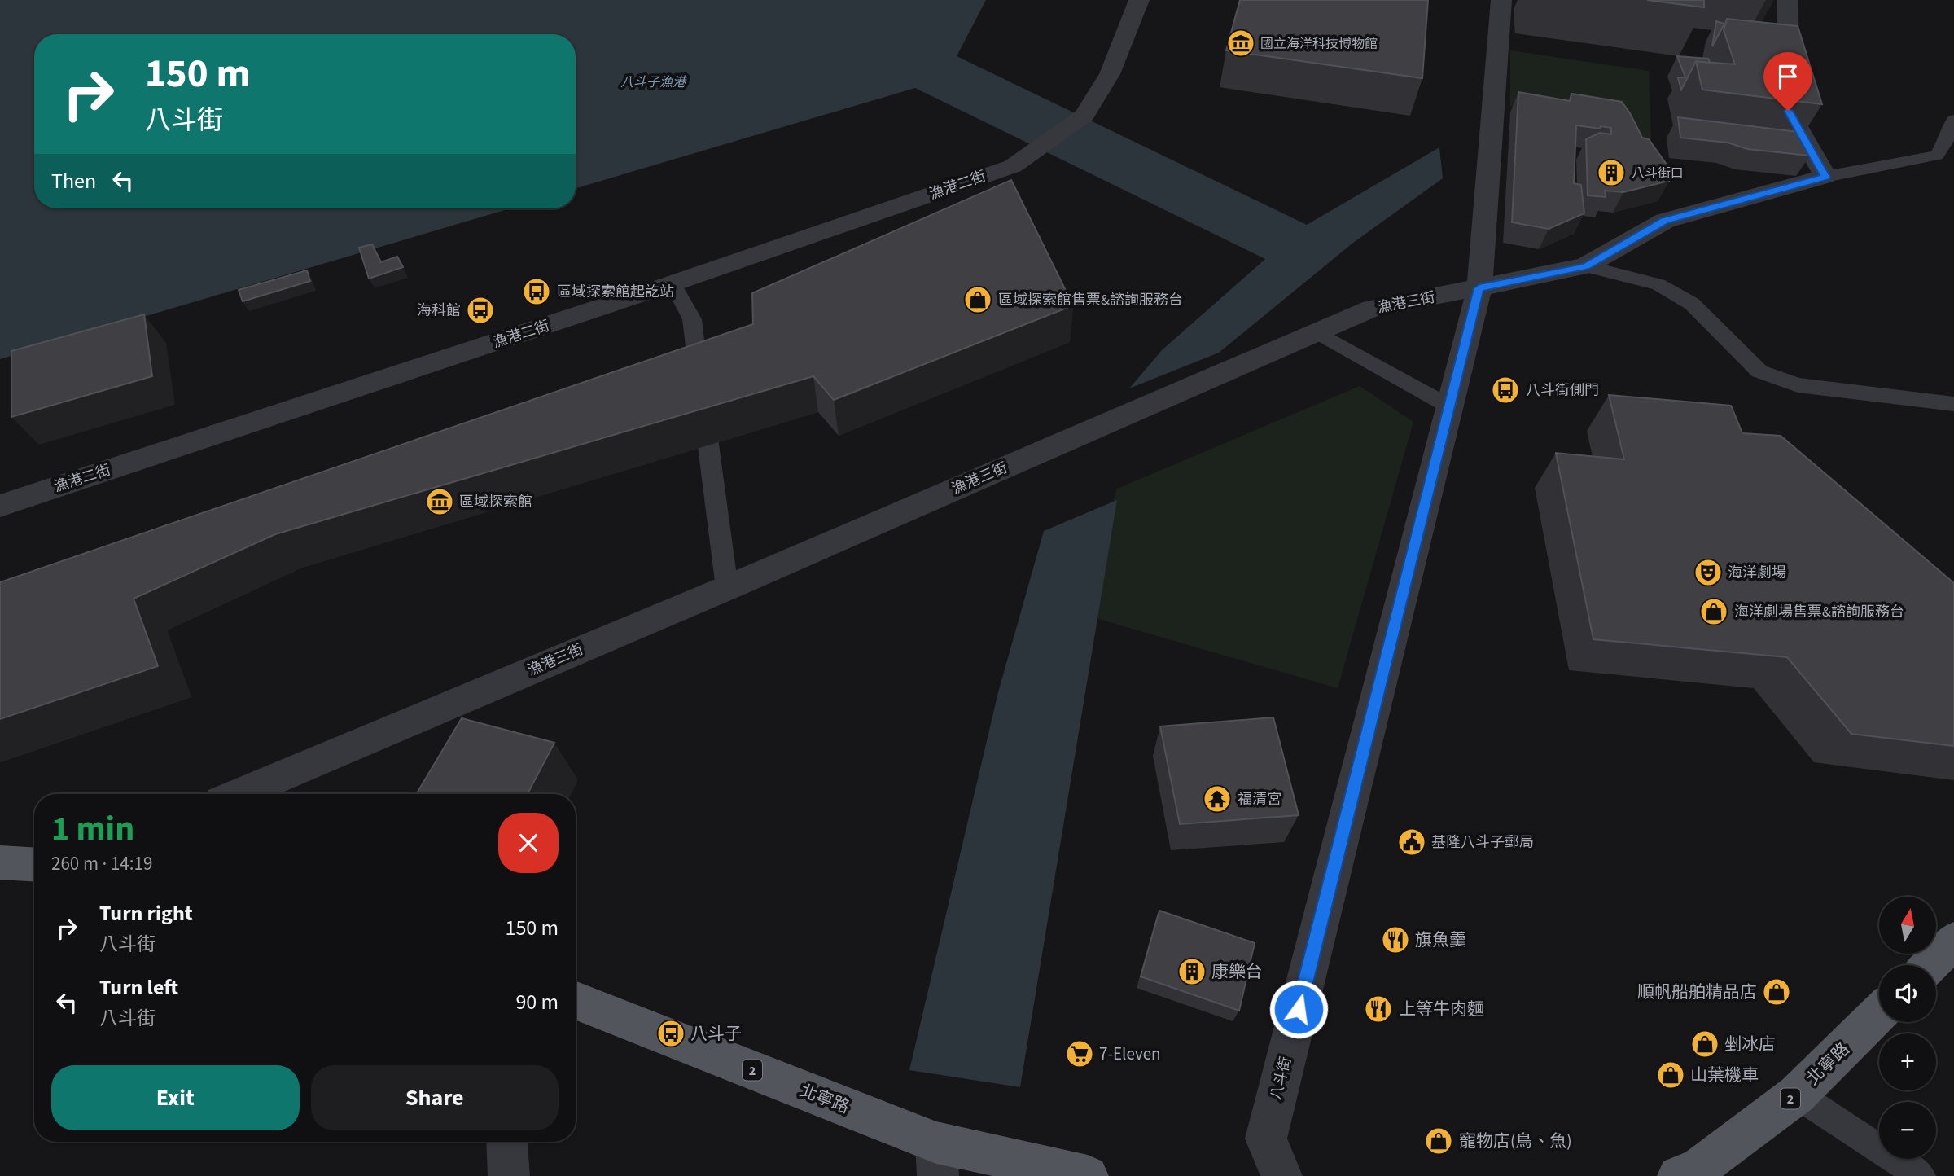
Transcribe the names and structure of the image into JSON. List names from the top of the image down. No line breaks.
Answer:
{"streets":{"main road":["北寧路","2"],"street":["漁港二街","漁港三街","八斗街"]},"crossings":[["漁港三街","八斗街"]],"water":["八斗子漁港"],"places":{"museum":["國立海洋科技博物館","區域探索館"],"building":["八斗街口","康樂台"],"bus stop":["區域探索館起訖站","海科館","八斗街側門","八斗子"],"shop":["區域探索館售票&諮詢服務台","海洋劇場售票&諮詢服務台","順帆船舶精品店","剉冰店","山葉機車","寵物店(鳥、魚)"],"theatre":["海洋劇場"],"temple":["福清宮"],"public building":["基隆八斗子郵局"],"restaurant":["旗魚羹","上等牛肉麵"],"supermarket":["7-Eleven"]},"north":"top","page":{"turn":["150 m","八斗街"],"then":"Then","heading":["1 min","260 m · 14:19"],"list":[{"name":"Turn right","note":"八斗街","value":"150 m"},{"name":"Turn left","note":"八斗街","value":"90 m"}],"map_buttons":["+","−"],"buttons":["Exit","Share"]}}
